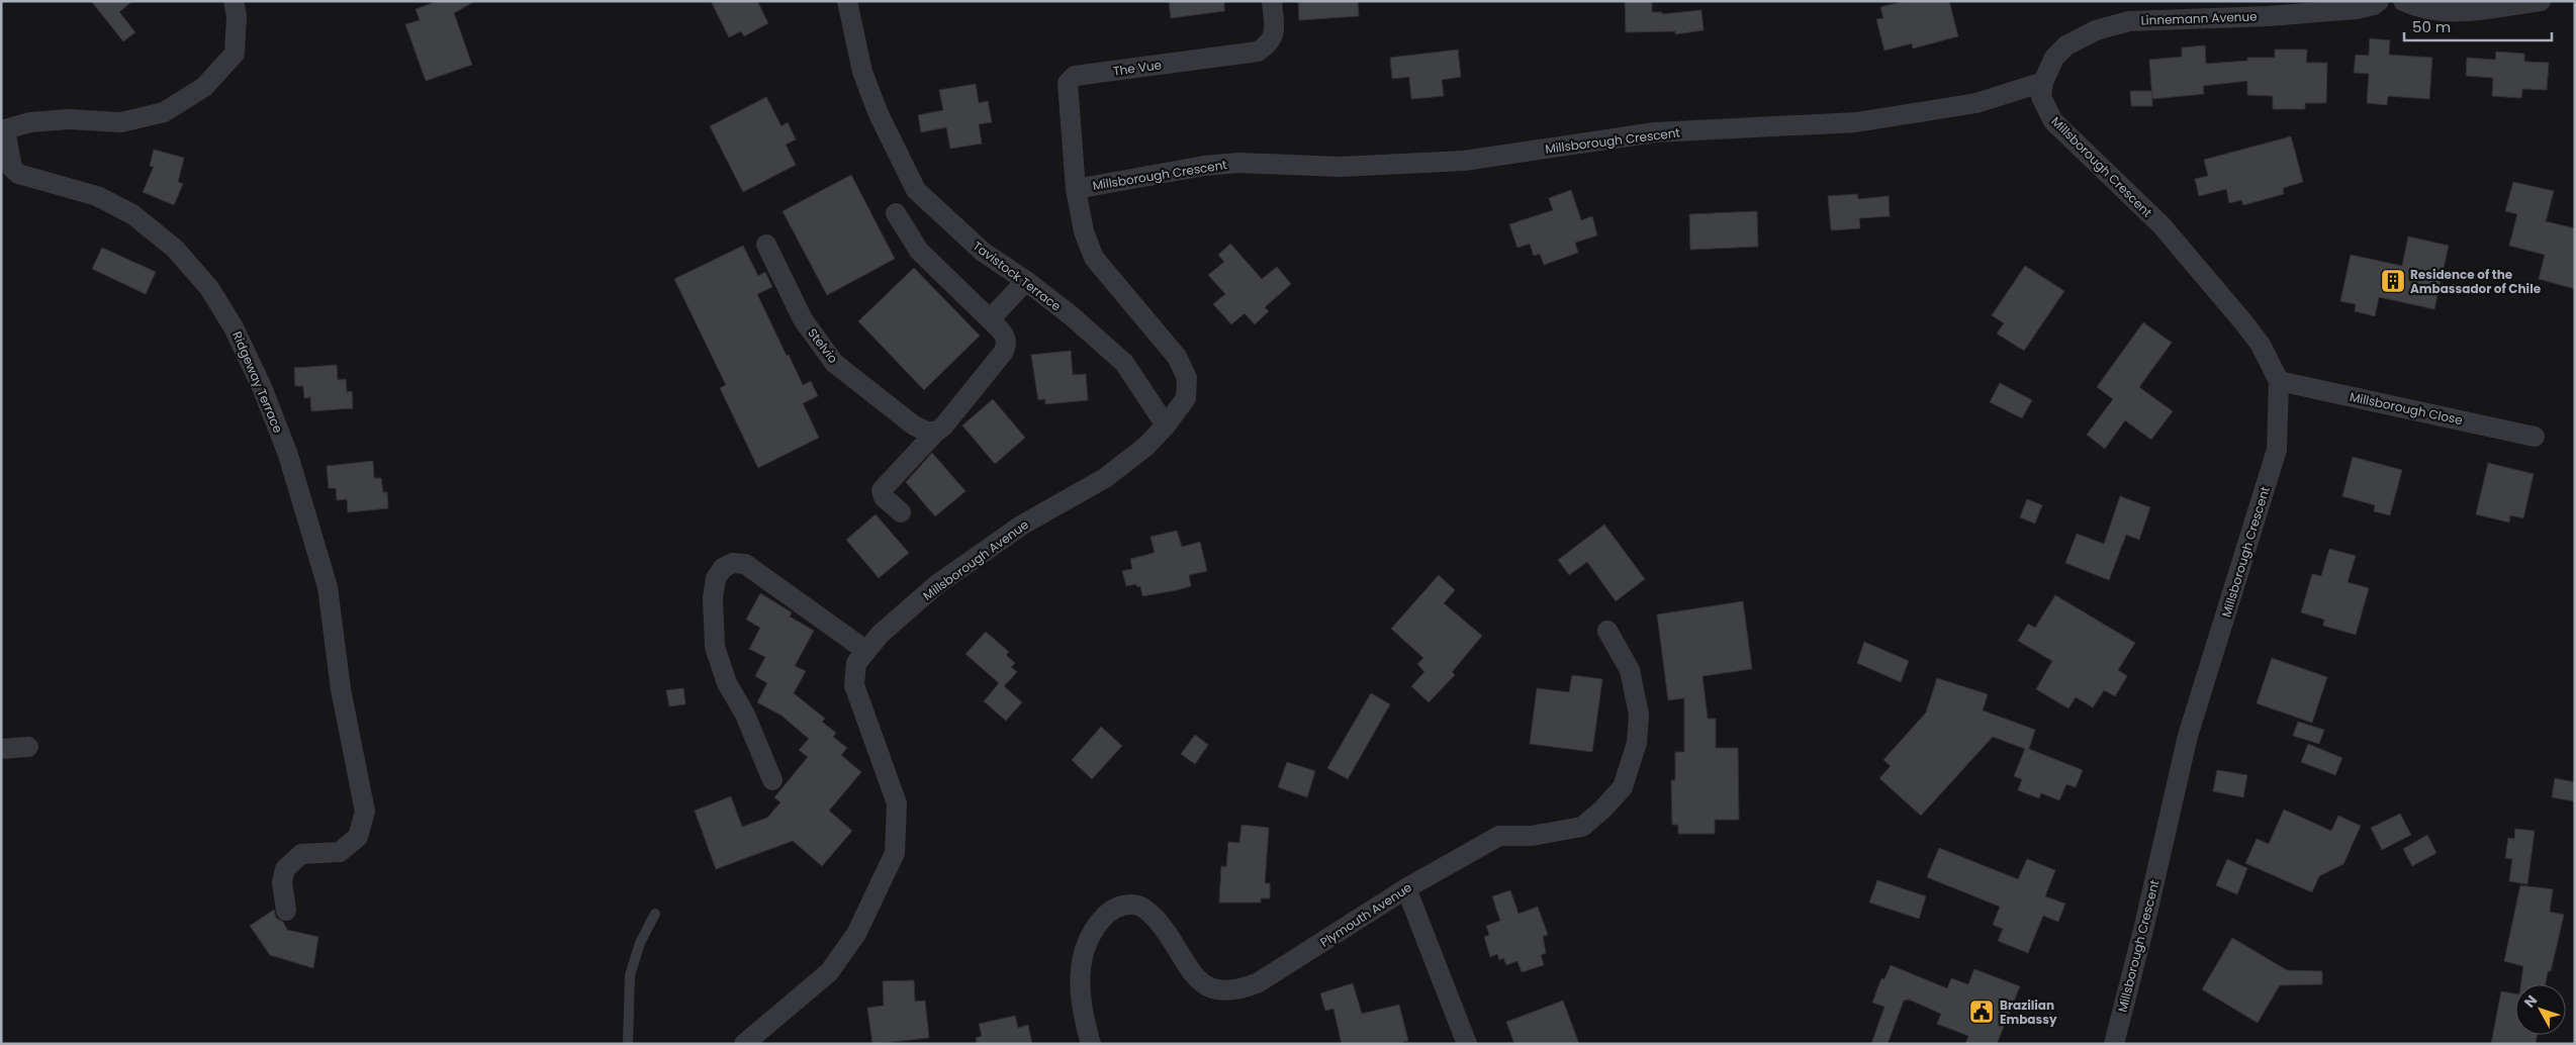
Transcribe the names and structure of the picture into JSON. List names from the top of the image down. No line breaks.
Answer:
{"streets":{"street":["Linnemann Avenue","The Vue","Millsborough Crescent","Tavistock Terrace","Stelvio","Ridgeway Terrace","Millsborough Close","Millsborough Avenue","Plymouth Avenue"]},"crossings":[["Linnemann Avenue","Millsborough Crescent"],["The Vue","Millsborough Crescent"],["The Vue","Millsborough Avenue"],["Millsborough Crescent","Millsborough Close"],["Millsborough Crescent","Millsborough Avenue"],["Tavistock Terrace","Millsborough Avenue"]],"places":{"building":["Residence of the Ambassador of Chile"],"public building":["Brazilian Embassy"]},"scale_bar":"50 m","north":"top left"}
